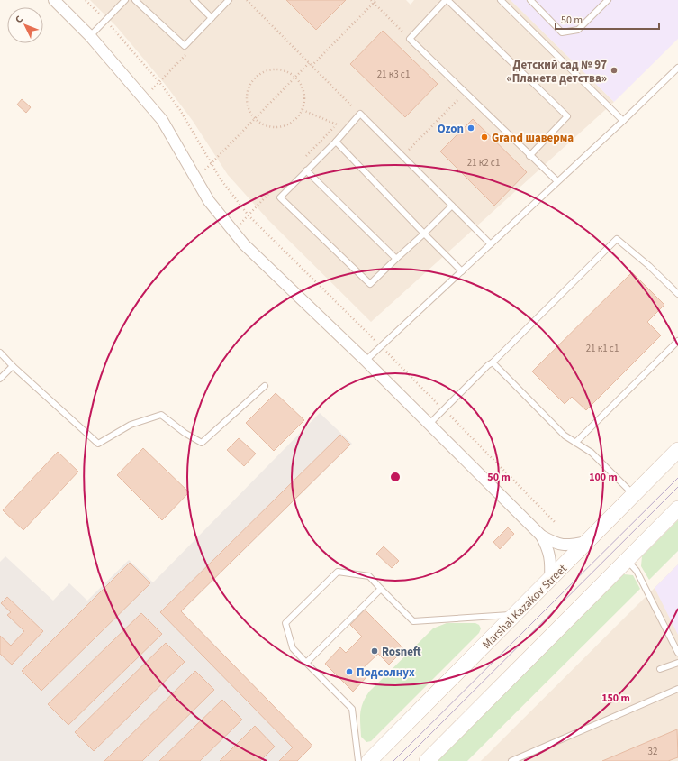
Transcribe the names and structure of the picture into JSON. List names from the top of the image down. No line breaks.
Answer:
{"streets":{"main road":["Marshal Kazakov Street"]},"places":["Детский сад № 97 «Планета детства»","Ozon","Grand шаверма","Rosneft","Подсолнух"],"house_numbers":["21 к3 с1","21 к2 с1","21 к1 с1","32"],"scale_bar":"50 m","north":"top left","rings":["50 m","100 m","150 m"]}
